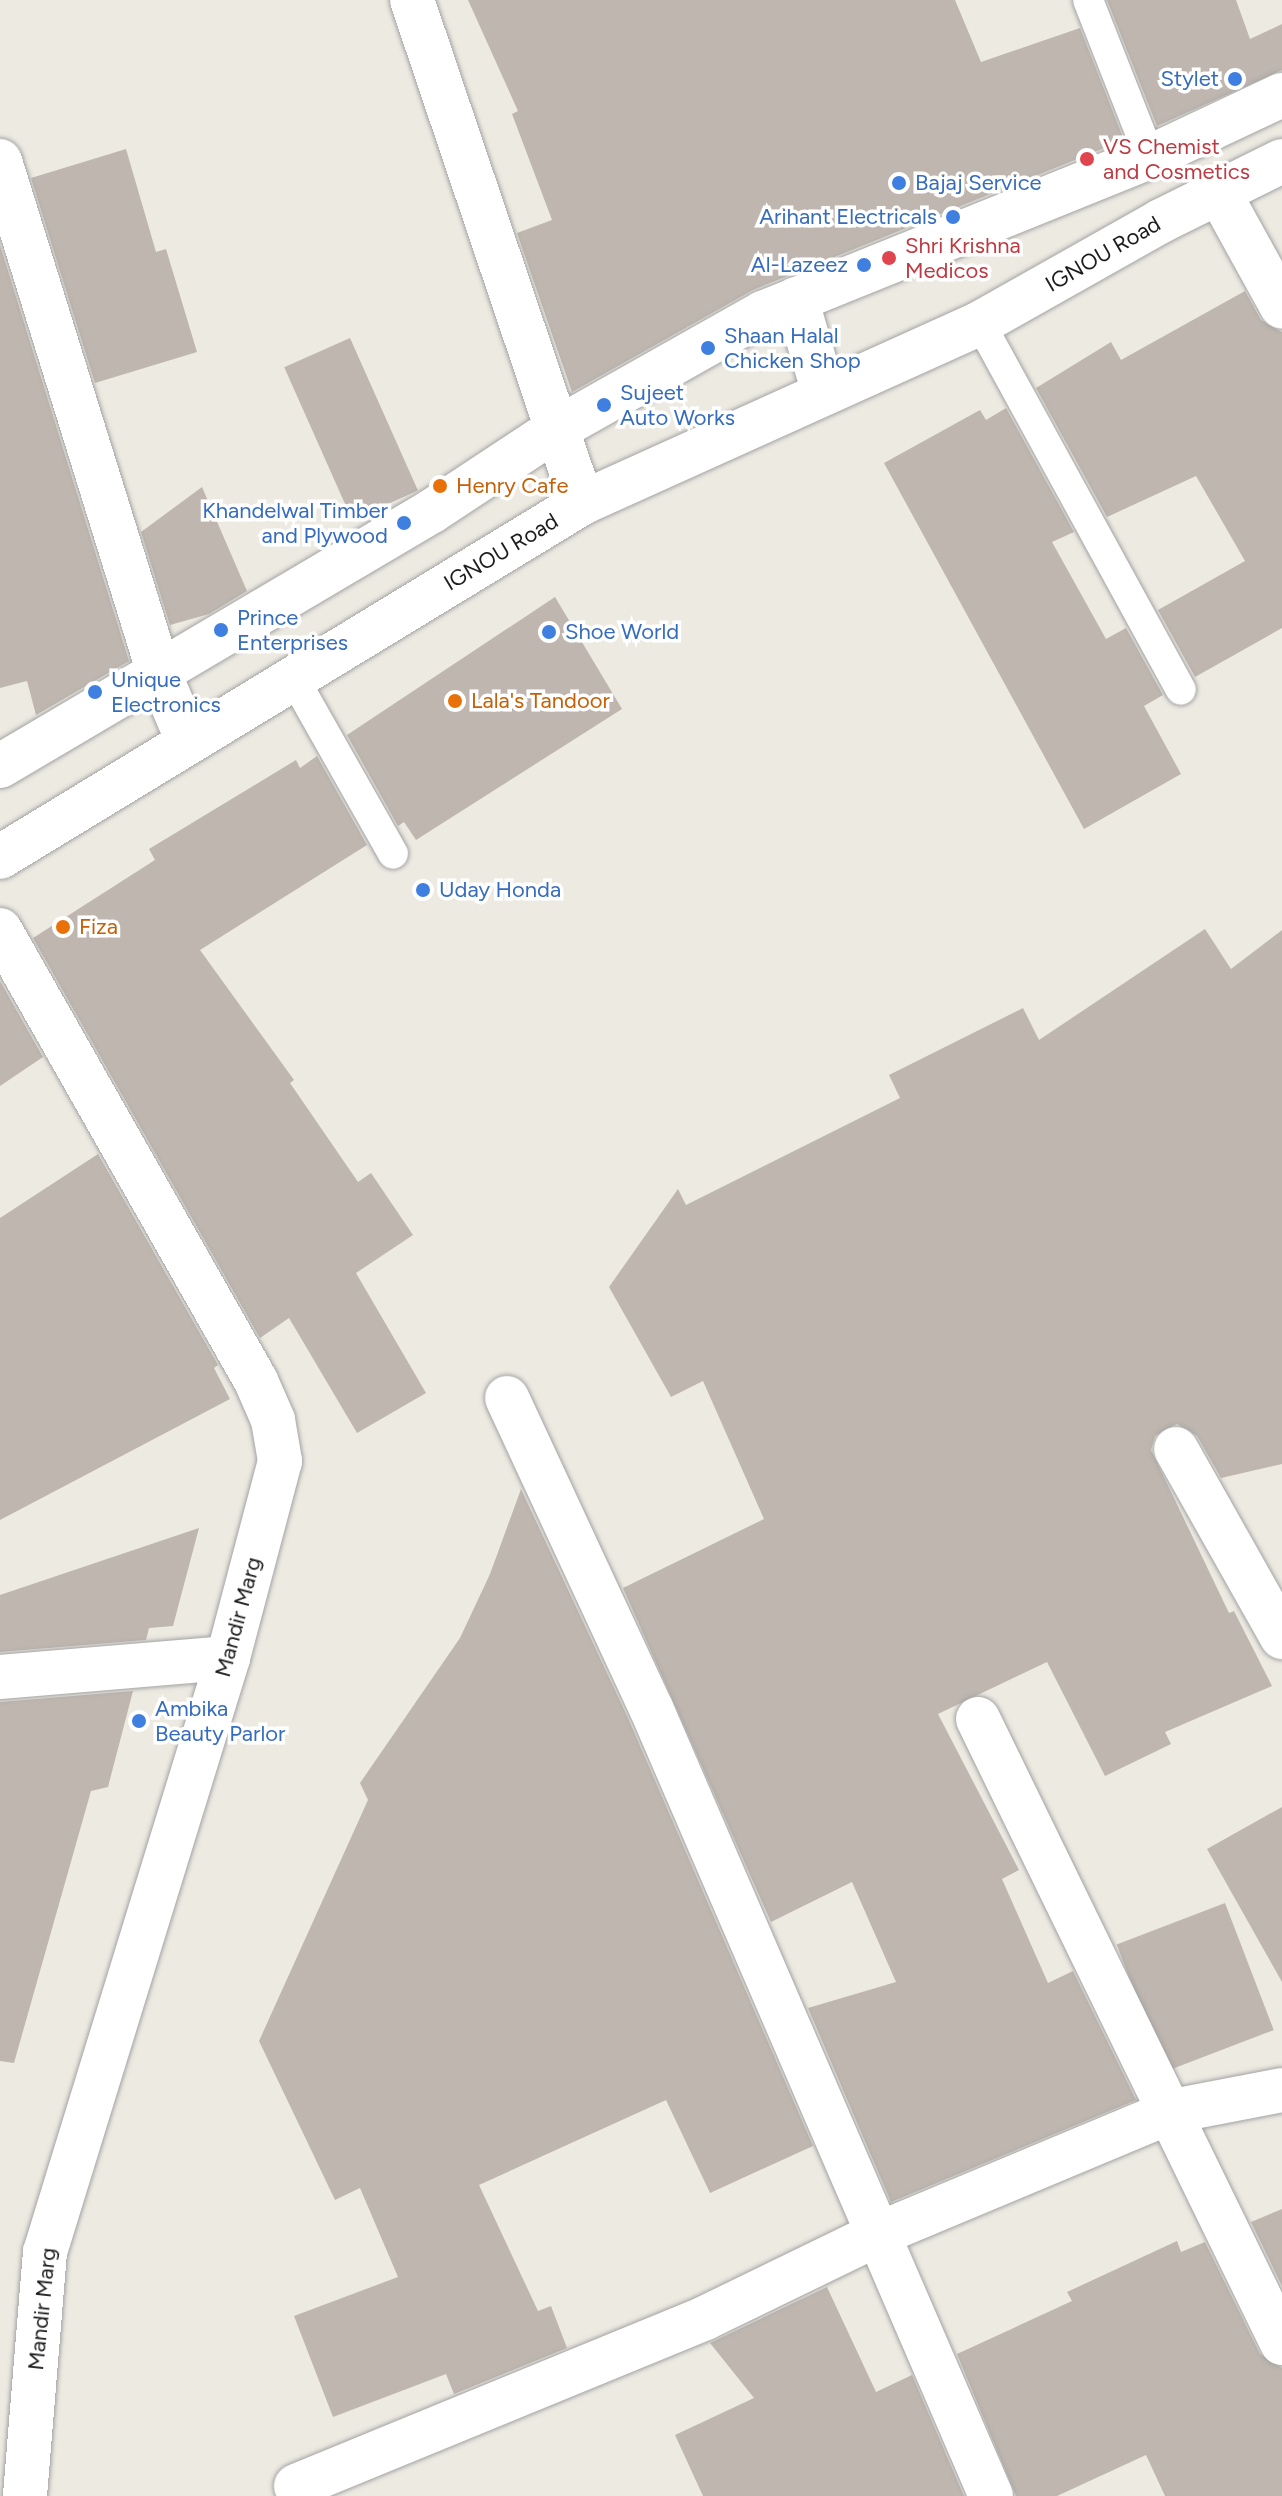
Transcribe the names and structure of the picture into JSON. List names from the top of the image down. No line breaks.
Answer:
{"streets":{"street":["IGNOU Road","Mandir Marg"]},"places":["Stylet","VS Chemist and Cosmetics","Bajaj Service","Arihant Electricals","Shri Krishna Medicos","Al-Lazeez","Shaan Halal Chicken Shop","Sujeet Auto Works","Henry Cafe","Khandelwal Timber and Plywood","Prince Enterprises","Shoe World","Unique Electronics","Lala's Tandoor","Uday Honda","Fiza","Ambika Beauty Parlor"]}
